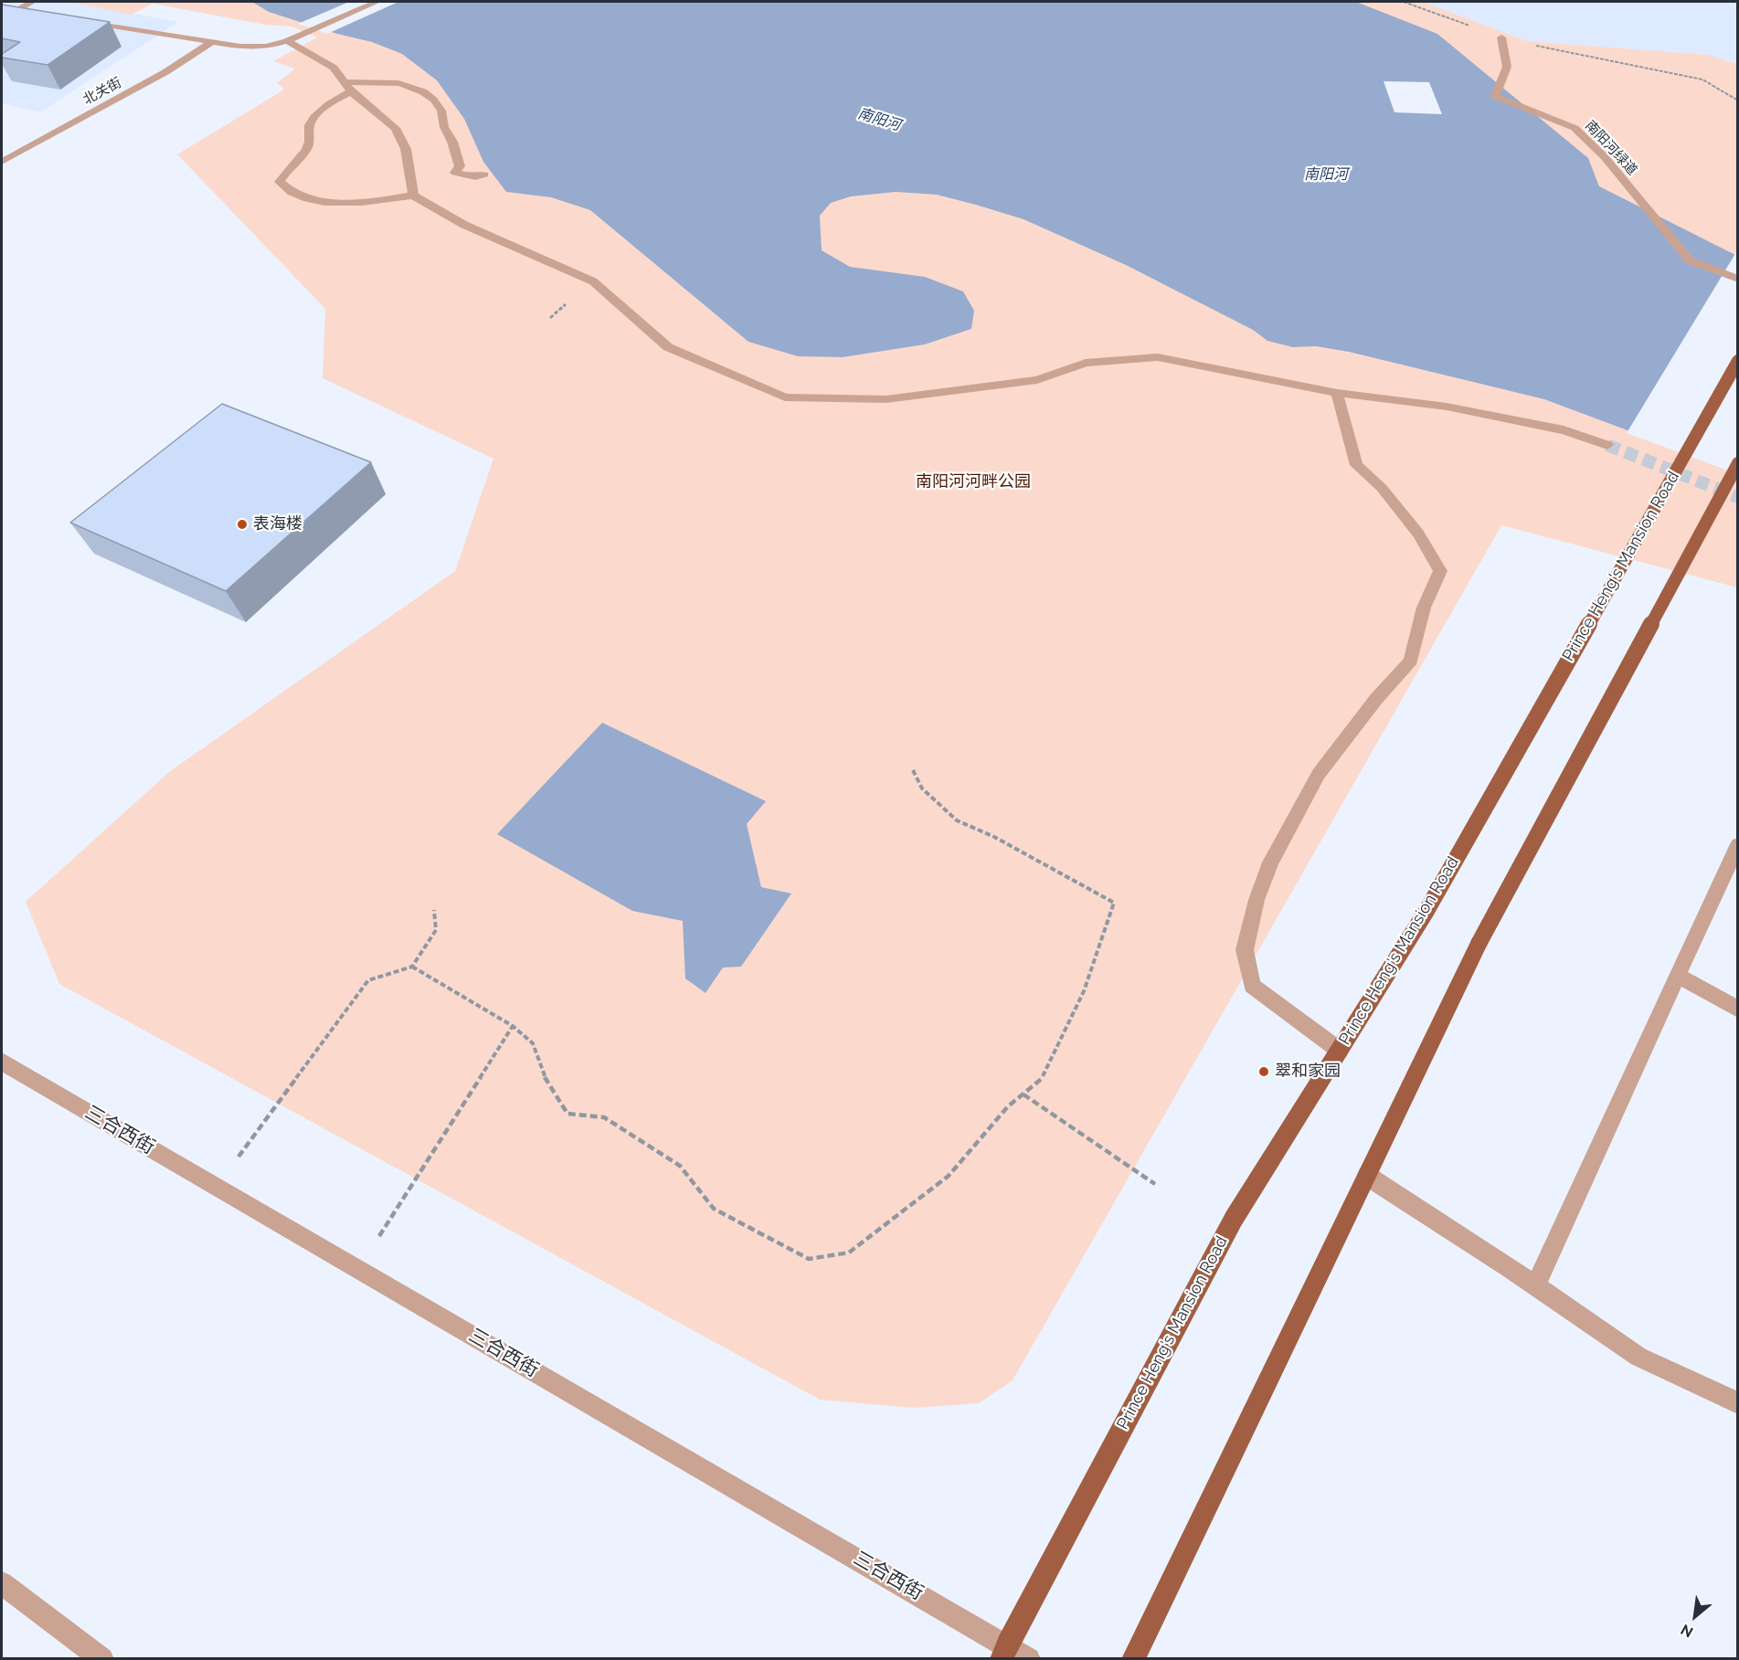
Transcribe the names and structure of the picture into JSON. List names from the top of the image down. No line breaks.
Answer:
{"streets":{"main road":["Prince Heng's Mansion Road"],"street":["北关街","南阳河绿道","三合西街"]},"crossings":[["Prince Heng's Mansion Road","三合西街"]],"water":["南阳河"],"parks":["南阳河河畔公园"],"places":["表海楼","翠和家园"],"north":"bottom left"}
